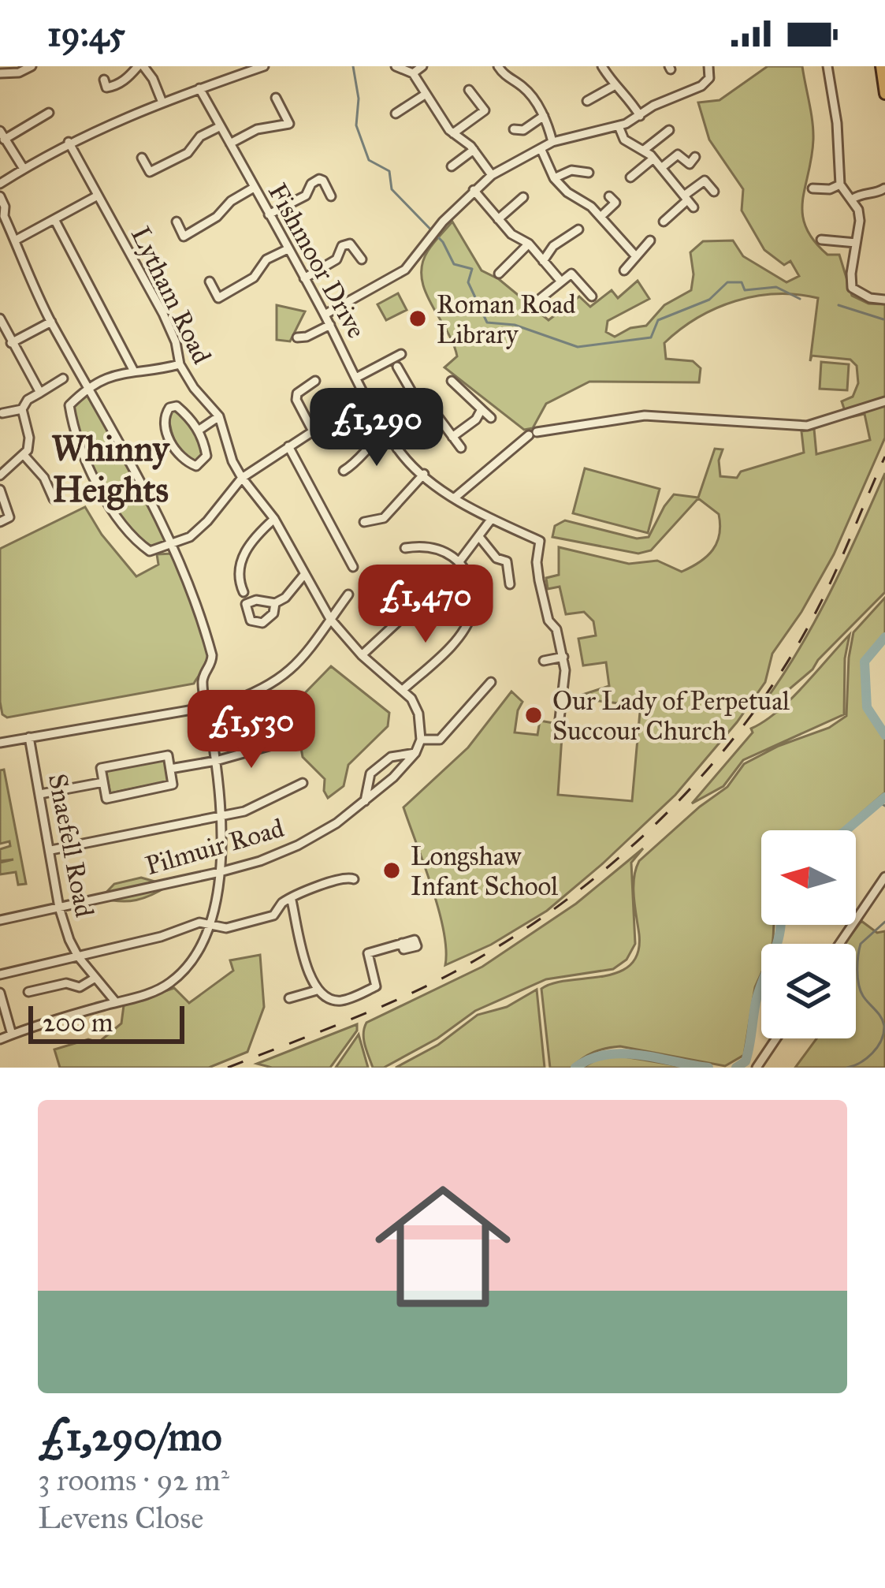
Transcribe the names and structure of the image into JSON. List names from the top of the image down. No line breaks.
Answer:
{"streets":{"street":["Fishmoor Drive","Lytham Road","Snaefell Road","Pilmuir Road"]},"crossings":[["Lytham Road","Pilmuir Road"],["Snaefell Road","Pilmuir Road"]],"districts":["Whinny Heights"],"places":["Roman Road Library","Our Lady of Perpetual Succour Church","Longshaw Infant School"],"scale_bar":"200 m","north":"left","page":{"status":"19:45","price":["£1,290","£1,470","£1,530"],"scale":"200 m","list":[{"name":"£1,290/mo","note":"3 rooms · 92 m² · Levens Close"}]}}
